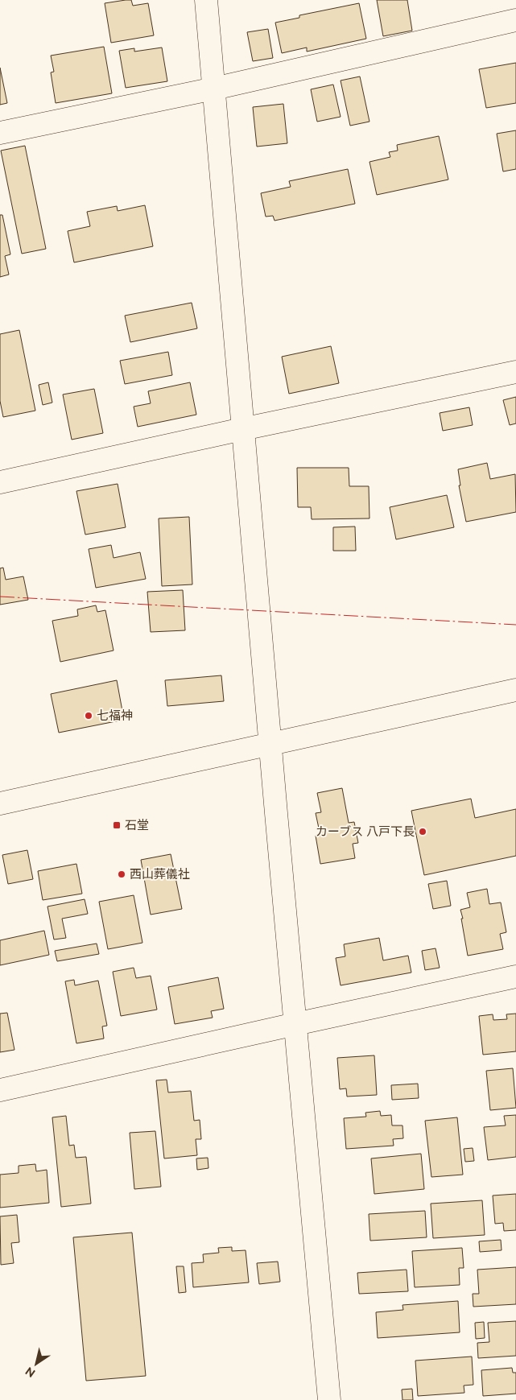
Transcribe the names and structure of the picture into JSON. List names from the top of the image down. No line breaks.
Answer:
{"places":{"other":["七福神","カーブス 八戸下長","西山葬儀社"],"transit":["石堂"]},"north":"bottom left"}
